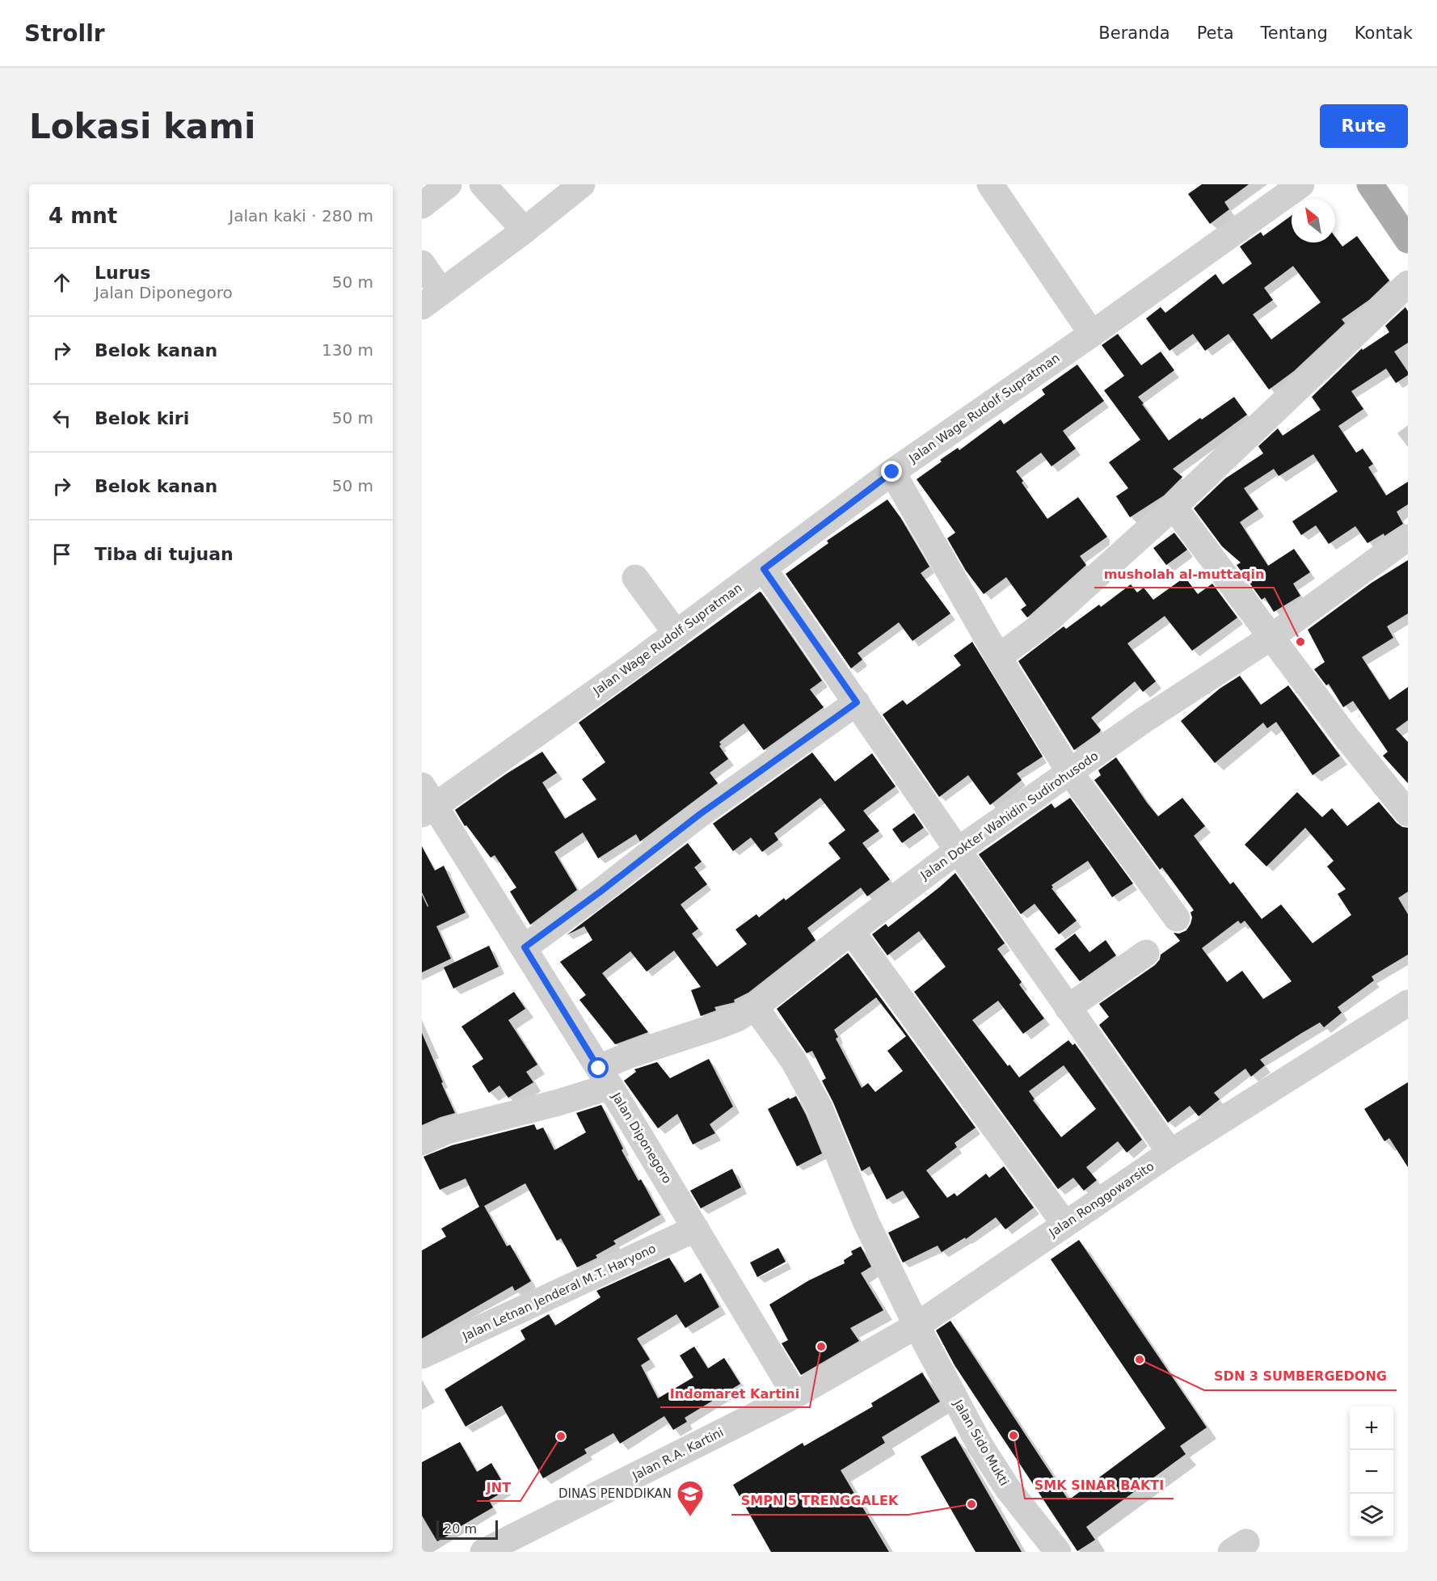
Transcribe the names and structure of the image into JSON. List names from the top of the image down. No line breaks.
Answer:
{"streets":{"street":["Jalan Wage Rudolf Supratman","Jalan Dokter Wahidin Sudirohusodo","Jalan Diponegoro","Jalan Ronggowarsito","Jalan Letnan Jenderal M.T. Haryono","Jalan Sido Mukti","Jalan R.A. Kartini"]},"crossings":[["Jalan Wage Rudolf Supratman","Jalan Diponegoro"],["Jalan Dokter Wahidin Sudirohusodo","Jalan Diponegoro"],["Jalan Dokter Wahidin Sudirohusodo","Jalan Sido Mukti"],["Jalan Diponegoro","Jalan Ronggowarsito"],["Jalan Diponegoro","Jalan Letnan Jenderal M.T. Haryono"],["Jalan Diponegoro","Jalan R.A. Kartini"],["Jalan Ronggowarsito","Jalan Sido Mukti"],["Jalan Ronggowarsito","Jalan R.A. Kartini"]],"places":{"other":["musholah al-muttaqin","Indomaret Kartini","SDN 3 SUMBERGEDONG","SMK SINAR BAKTI","JNT","SMPN 5 TRENGGALEK"],"school or university":["DINAS PENDDIKAN"]},"scale_bar":"20 m","north":"top left","page":{"header":"Strollr","nav":["Beranda","Peta","Tentang","Kontak"],"buttons":"Rute","title":"Lokasi kami","heading":["4 mnt","Jalan kaki · 280 m"],"list":[["Lurus","Jalan Diponegoro","50 m"],["Belok kanan","130 m"],["Belok kiri","50 m"],["Belok kanan","50 m"],"Tiba di tujuan"],"map_buttons":["+","−"],"scale":"20 m"}}
